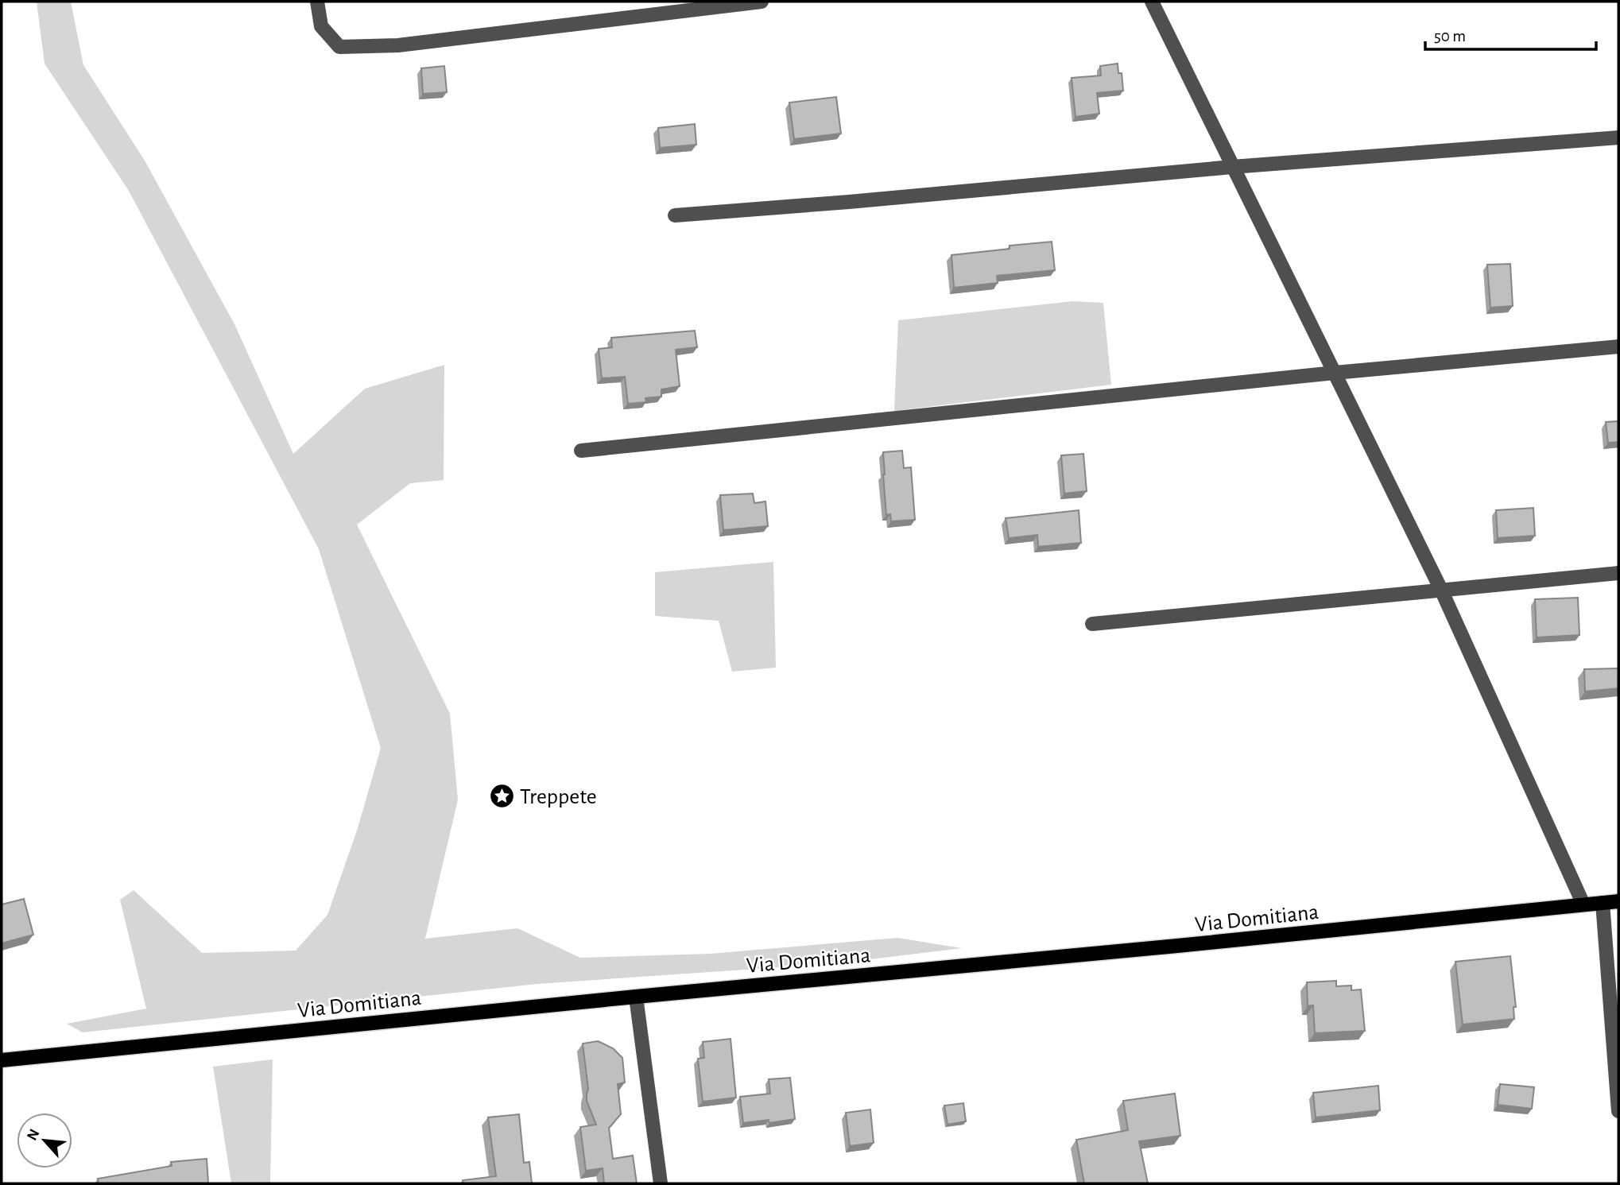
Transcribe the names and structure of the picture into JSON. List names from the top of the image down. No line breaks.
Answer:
{"streets":{"main road":["Via Domitiana"]},"places":{"place":["Treppete"]},"scale_bar":"50 m","north":"top left"}
